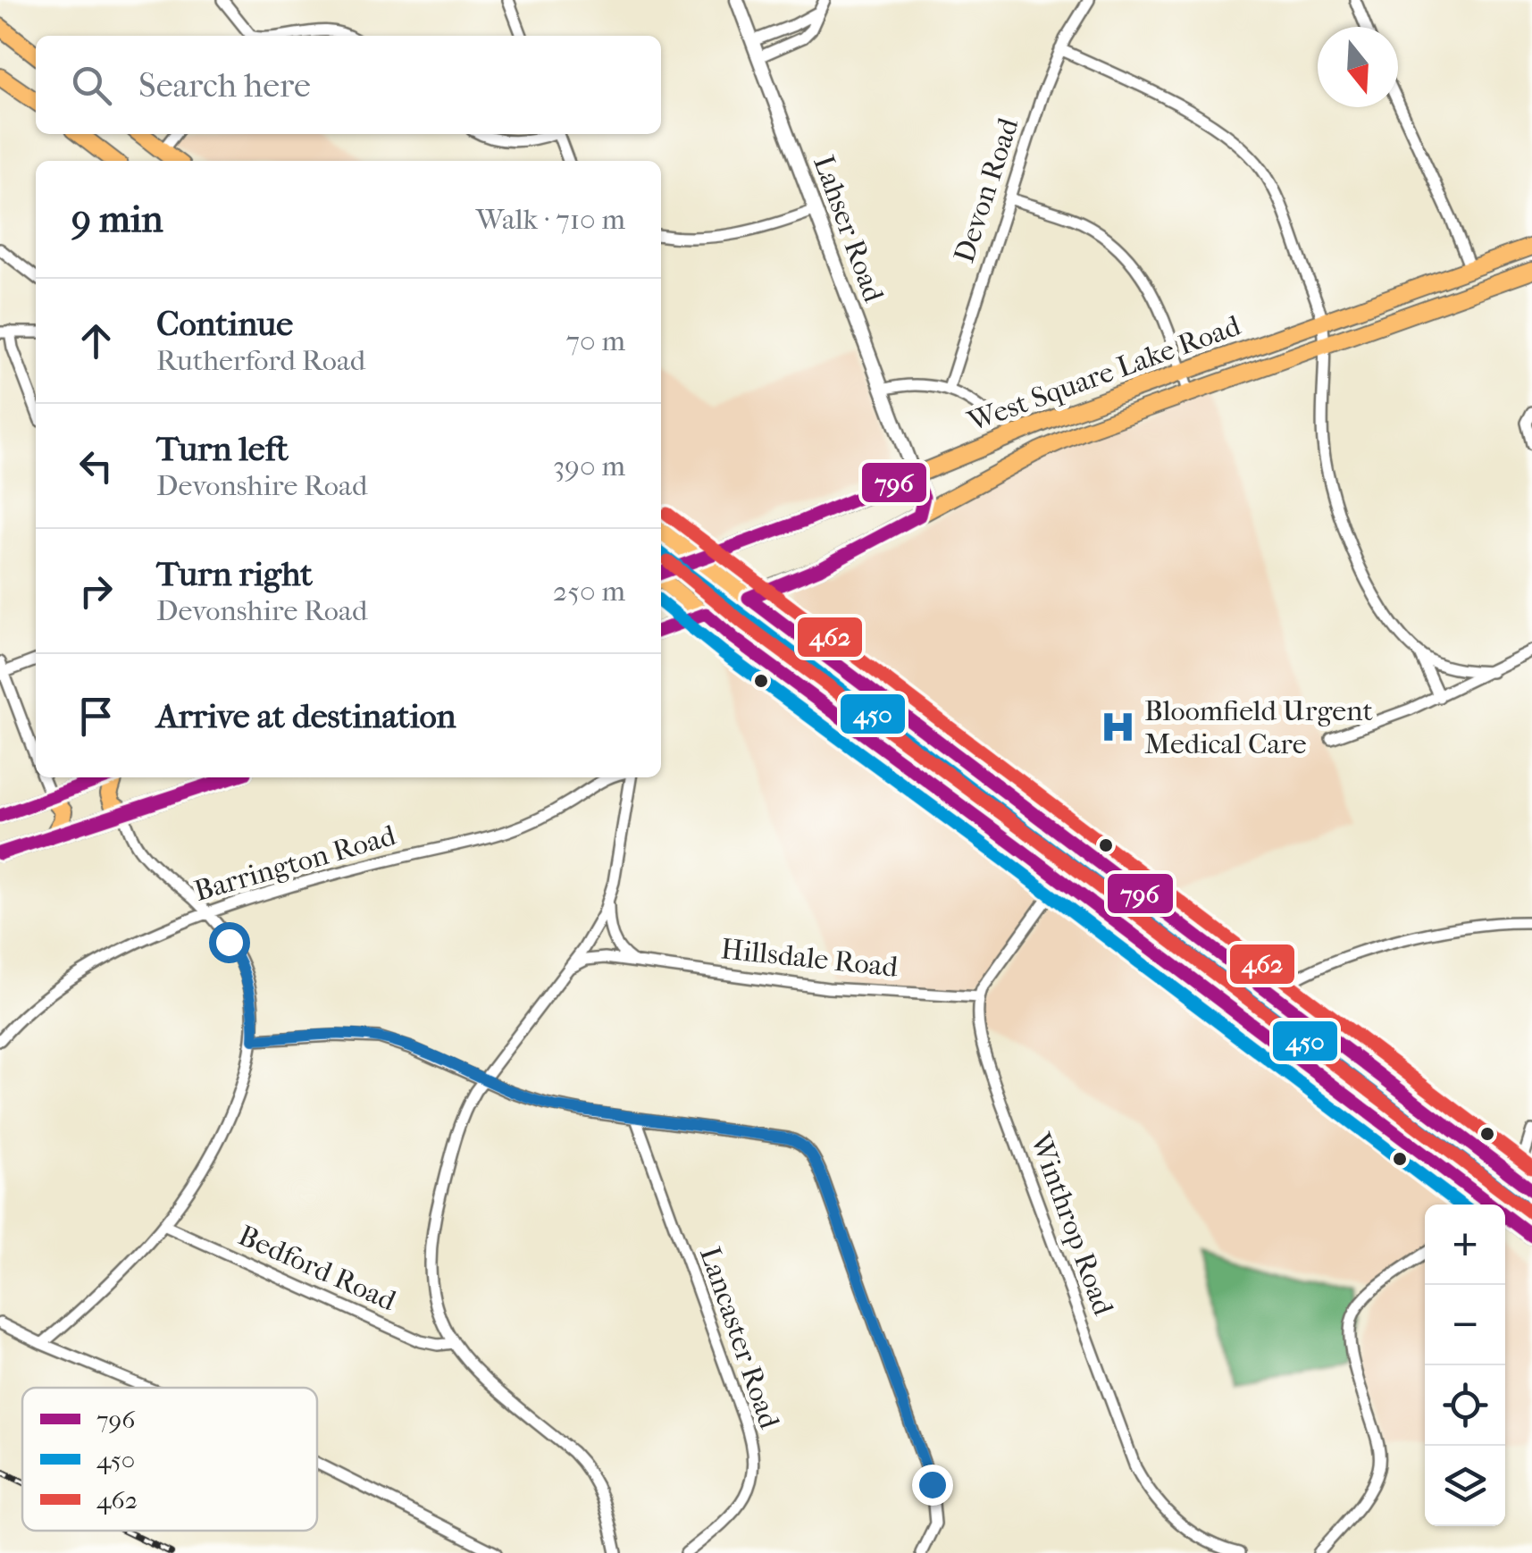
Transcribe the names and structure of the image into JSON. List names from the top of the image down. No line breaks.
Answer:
{"streets":{"main road":["West Square Lake Road"],"street":["Devon Road","Lahser Road","Barrington Road","Hillsdale Road","Winthrop Road","Bedford Road","Lancaster Road"]},"crossings":[["Lahser Road","West Square Lake Road"],["Hillsdale Road","Winthrop Road"]],"places":{"hospital":["Bloomfield Urgent Medical Care"]},"lines":["transit line 796","transit line 462","transit line 450"],"legend":["796","450","462"],"north":"bottom","page":{"search":"Search here","heading":["9 min","Walk · 710 m"],"list":[["Continue","Rutherford Road","70 m"],["Turn left","Devonshire Road","390 m"],["Turn right","Devonshire Road","250 m"],"Arrive at destination"],"map_buttons":["+","−"]}}
